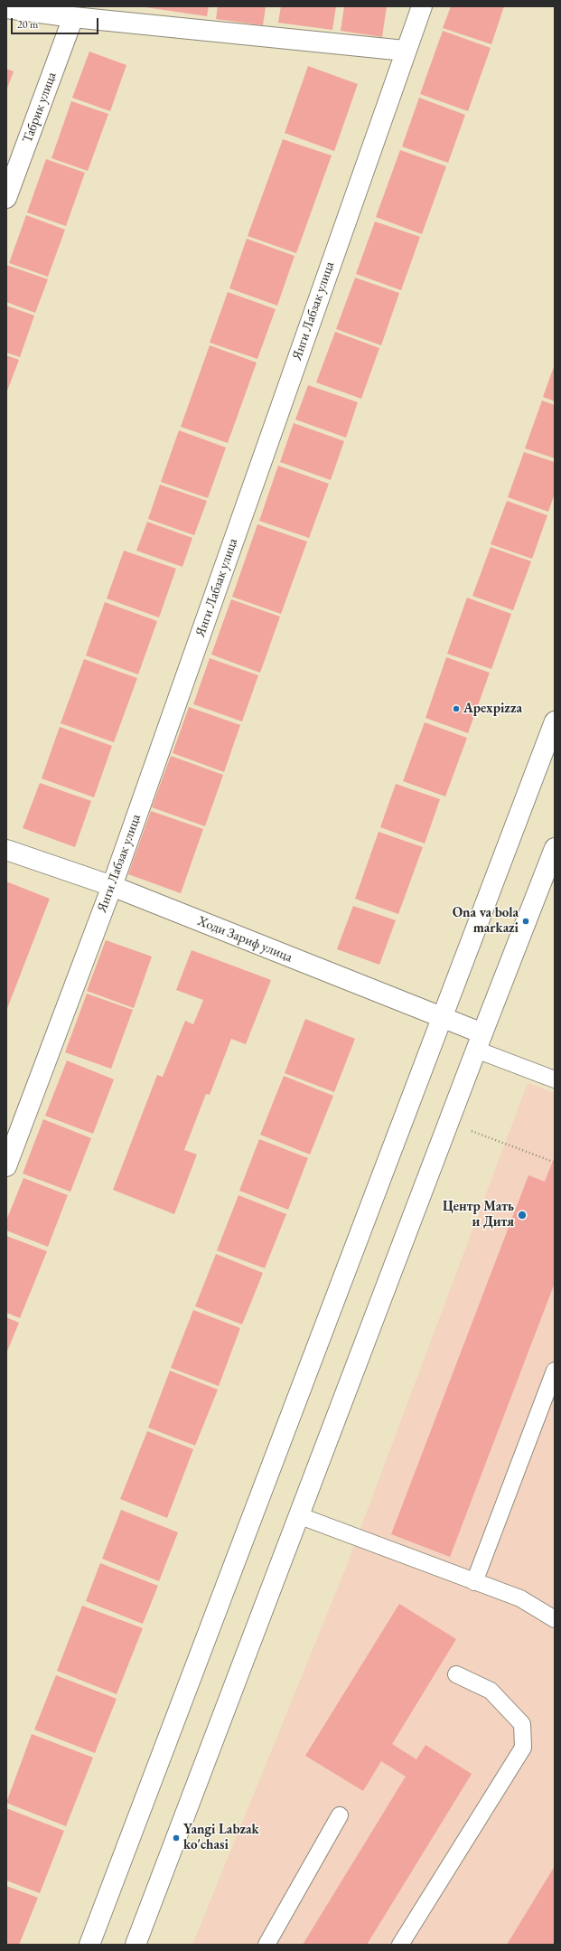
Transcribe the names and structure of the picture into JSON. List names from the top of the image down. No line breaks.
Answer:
{"streets":{"main road":["Табрик улица","Янги Лабзак улица","Ходи Зариф улица"]},"crossings":[["Янги Лабзак улица","Ходи Зариф улица"]],"places":["Apexpizza","Ona va bola markazi","Центр Мать и Дитя","Yangi Labzak ko'chasi"],"scale_bar":"20 m"}
